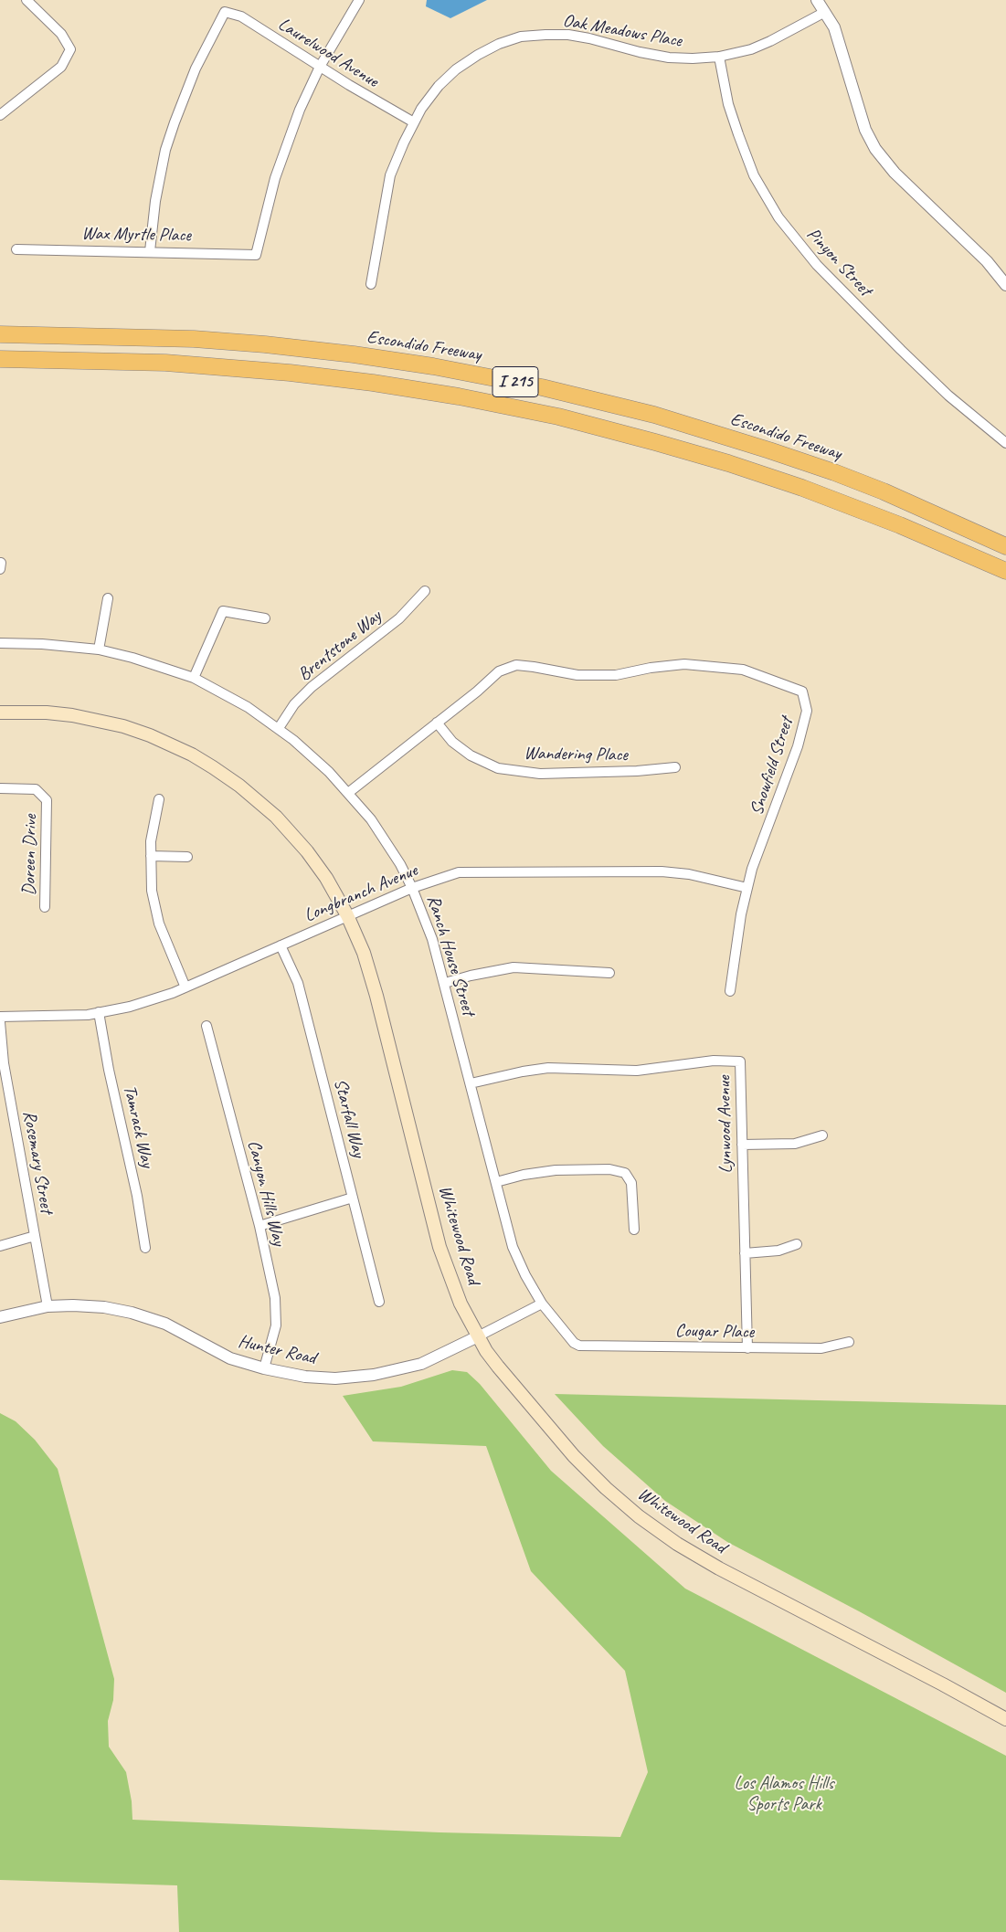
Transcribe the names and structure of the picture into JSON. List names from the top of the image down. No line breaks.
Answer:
{"streets":{"highway":["Escondido Freeway","I 215"],"main road":["Whitewood Road"],"street":["Oak Meadows Place","Laurelwood Avenue","Wax Myrtle Place","Pinyon Street","Brentstone Way","Wandering Place","Snowfield Street","Doreen Drive","Longbranch Avenue","Ranch House Street","Starfall Way","Lynwood Avenue","Tamrack Way","Rosemary Street","Canyon Hills Way","Cougar Place","Hunter Road"]},"crossings":[["Oak Meadows Place","Laurelwood Avenue"],["Oak Meadows Place","Pinyon Street"],["Laurelwood Avenue","Wax Myrtle Place"],["Brentstone Way","Ranch House Street"],["Wandering Place","Snowfield Street"],["Snowfield Street","Longbranch Avenue"],["Longbranch Avenue","Ranch House Street"],["Longbranch Avenue","Starfall Way"],["Longbranch Avenue","Tamrack Way"],["Longbranch Avenue","Whitewood Road"],["Ranch House Street","Lynwood Avenue"],["Ranch House Street","Cougar Place"],["Ranch House Street","Hunter Road"],["Lynwood Avenue","Cougar Place"],["Rosemary Street","Hunter Road"],["Canyon Hills Way","Hunter Road"],["Whitewood Road","Hunter Road"]],"parks":["Los Alamos Hills Sports Park"]}
